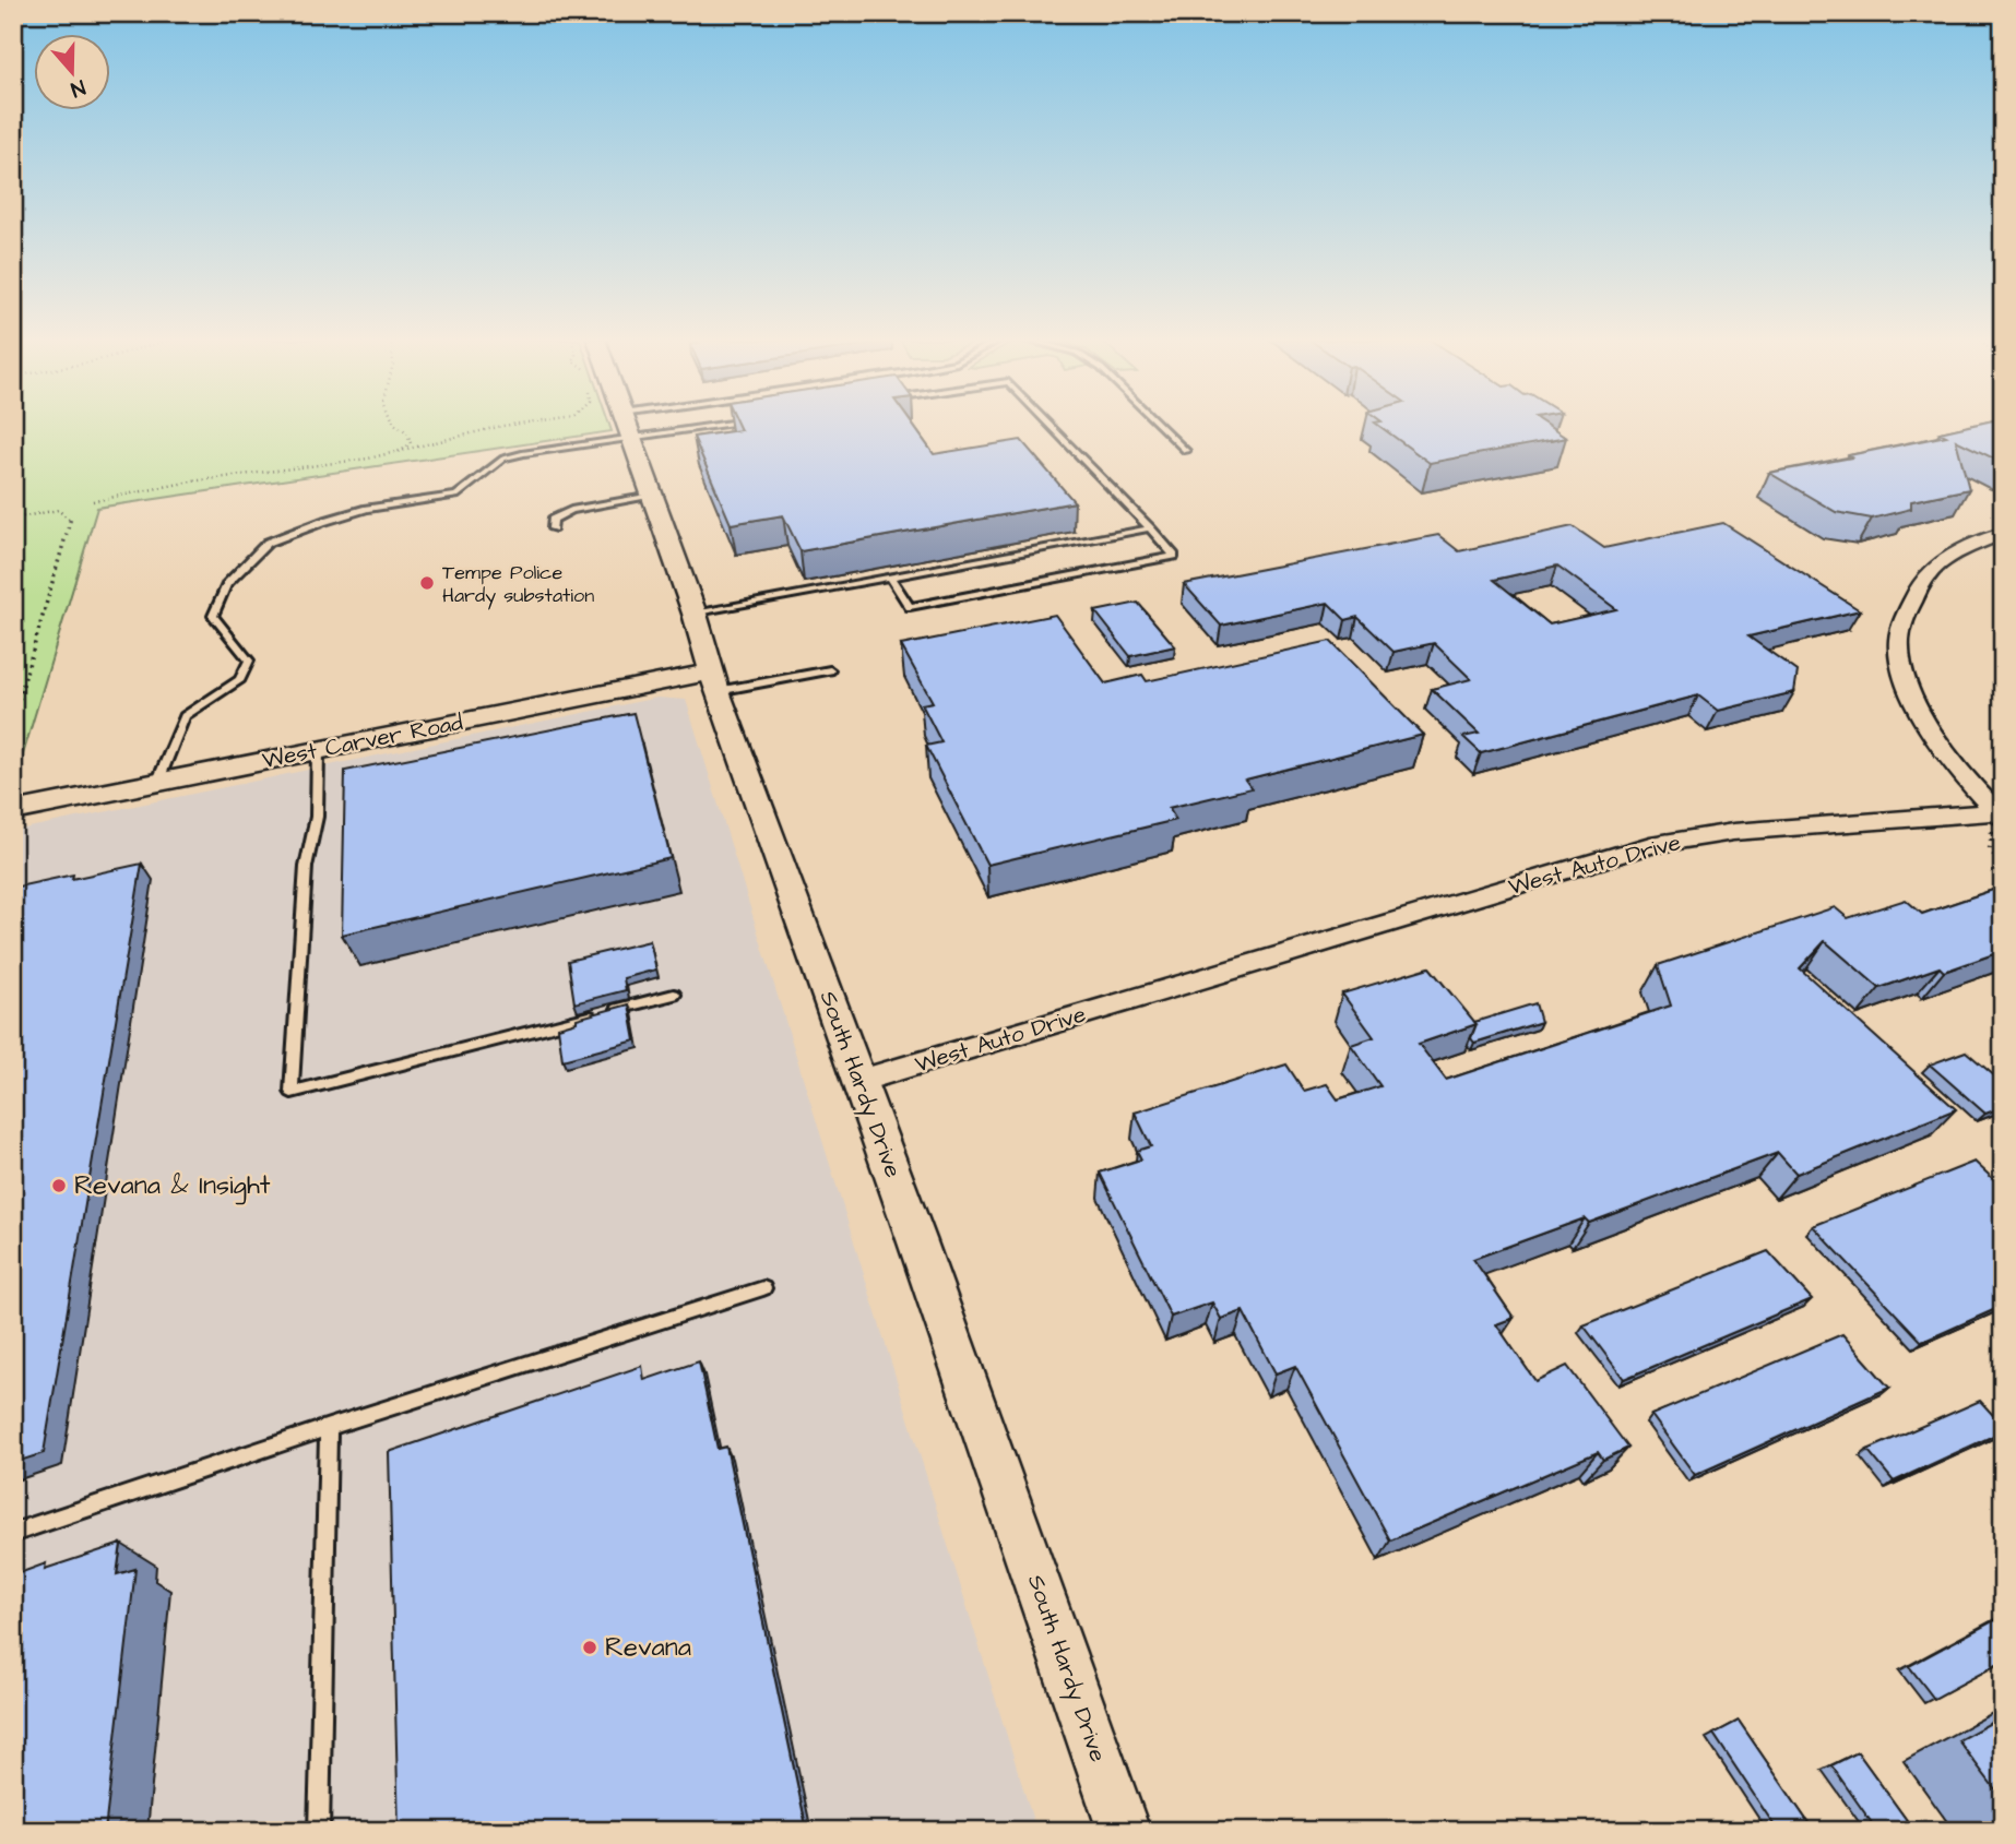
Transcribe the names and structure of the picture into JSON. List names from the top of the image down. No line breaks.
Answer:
{"streets":{"street":["West Carver Road","West Auto Drive","South Hardy Drive"]},"crossings":[["West Carver Road","South Hardy Drive"],["West Auto Drive","South Hardy Drive"]],"places":["Tempe Police Hardy substation","Revana & Insight","Revana"],"north":"bottom"}
